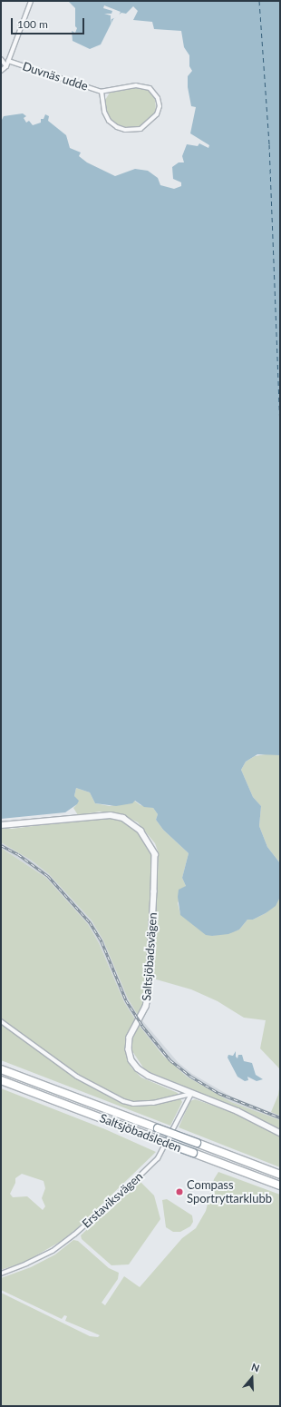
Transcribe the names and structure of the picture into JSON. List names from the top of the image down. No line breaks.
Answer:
{"streets":{"highway":["Saltsjöbadsleden"],"street":["Duvnäs udde","Saltsjöbadsvägen","Erstaviksvägen"]},"crossings":[["Saltsjöbadsvägen","Erstaviksvägen"]],"places":["Compass Sportryttarklubb"],"scale_bar":"100 m","north":"top"}
